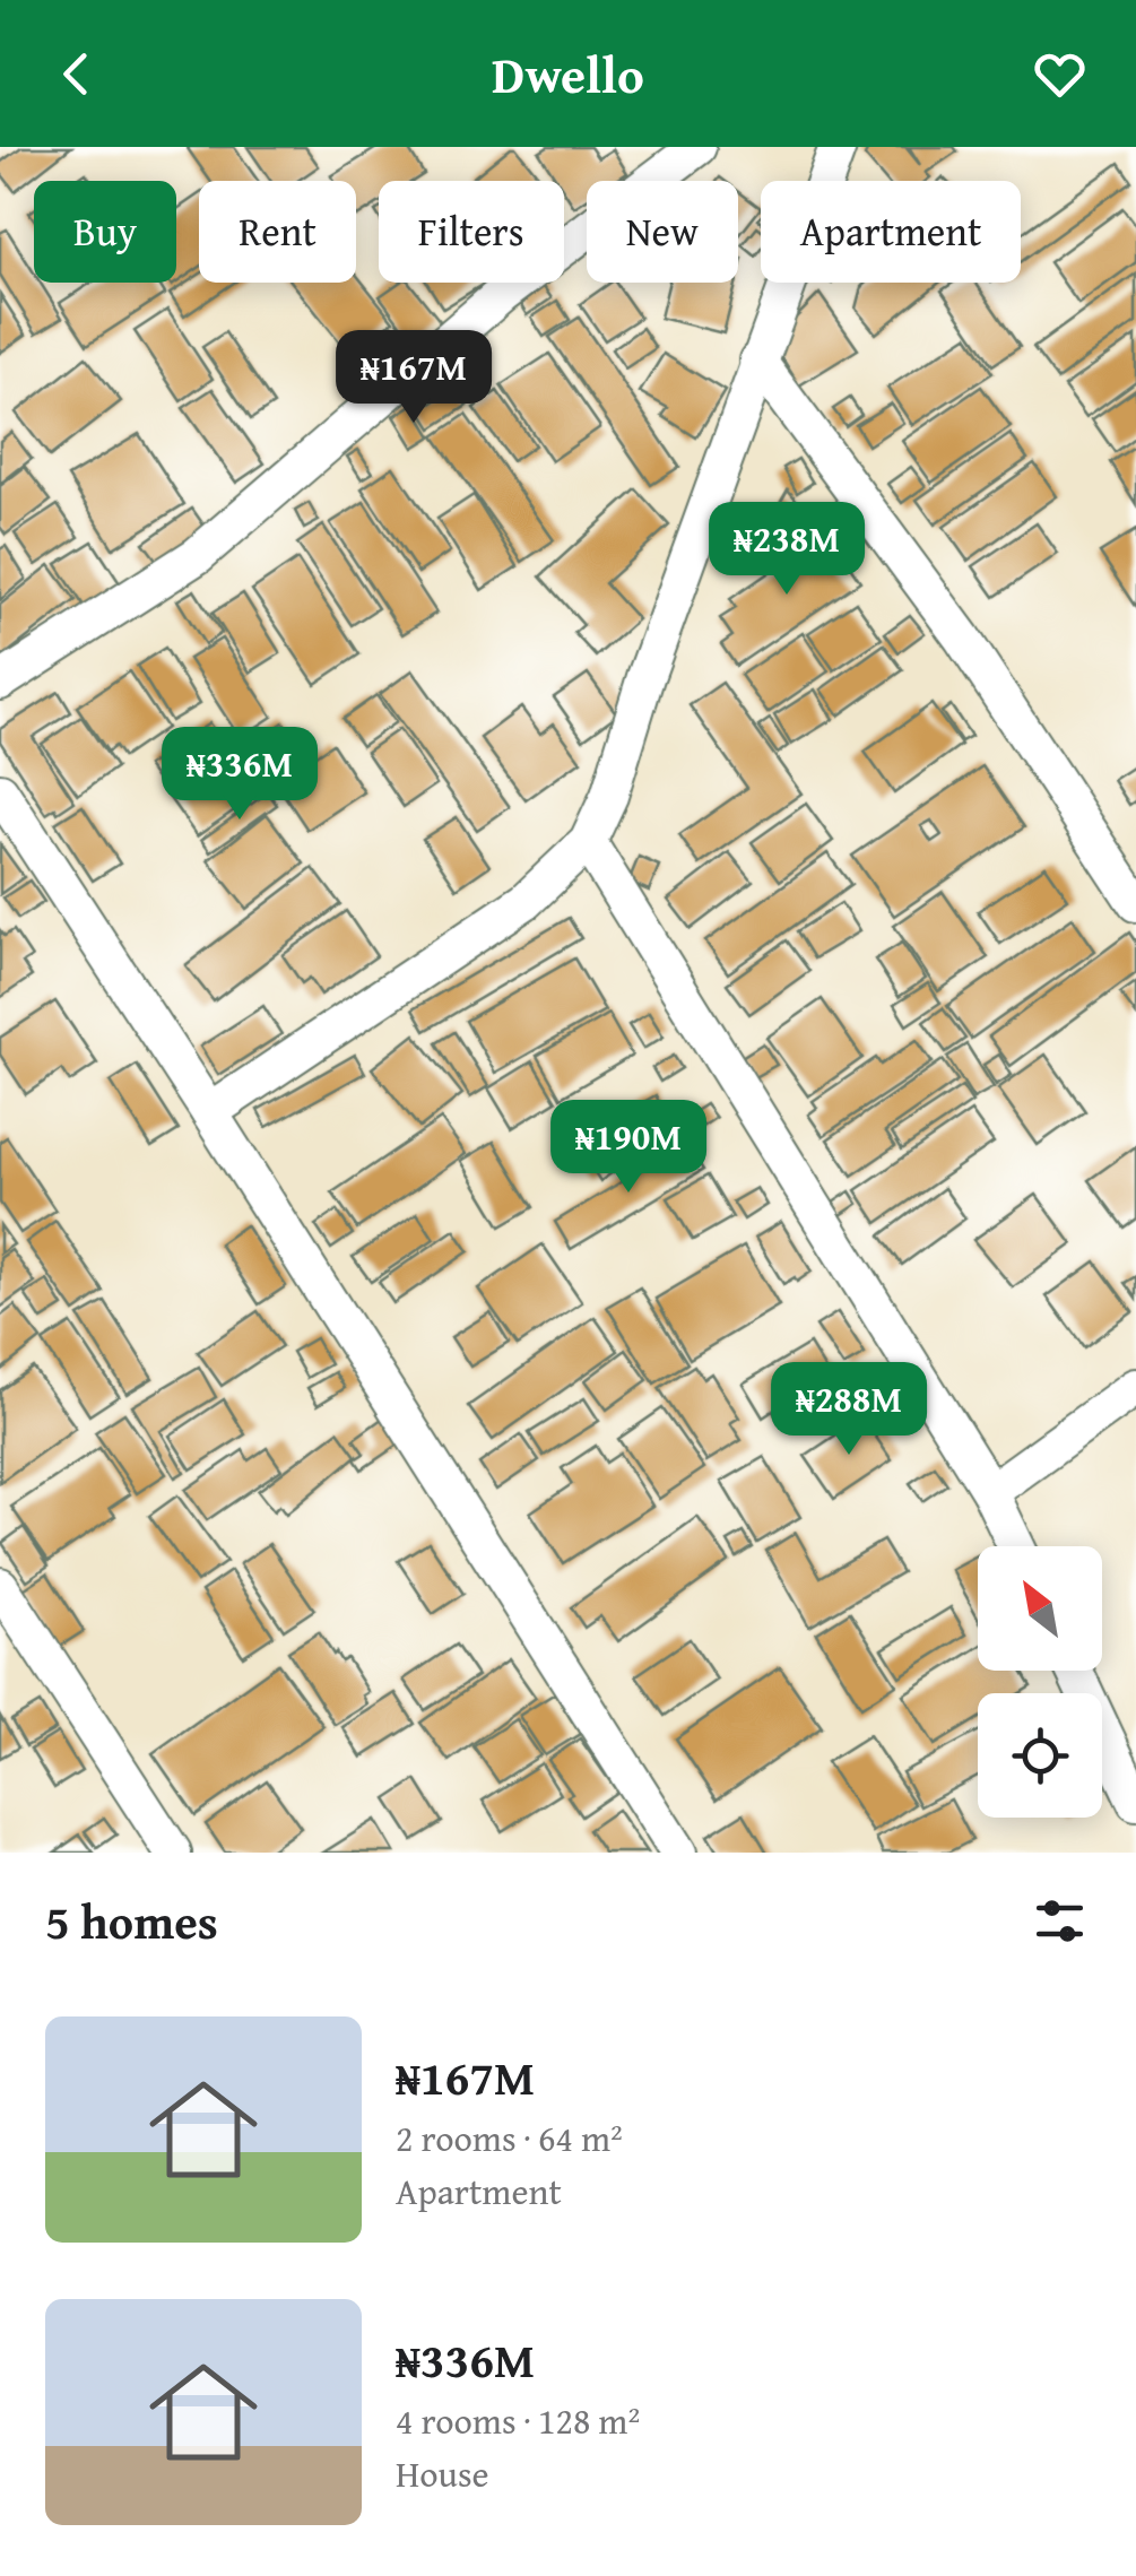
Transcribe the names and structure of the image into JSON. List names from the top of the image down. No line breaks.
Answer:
{"north":"top left","page":{"header":"Dwello","chip":["Buy","Rent","Filters","New","Apartment"],"price":["₦167M","₦238M","₦336M","₦190M","₦288M"],"heading":"5 homes","list":[{"name":"₦167M","note":"2 rooms · 64 m² · Apartment"},{"name":"₦336M","note":"4 rooms · 128 m² · House"}]}}
